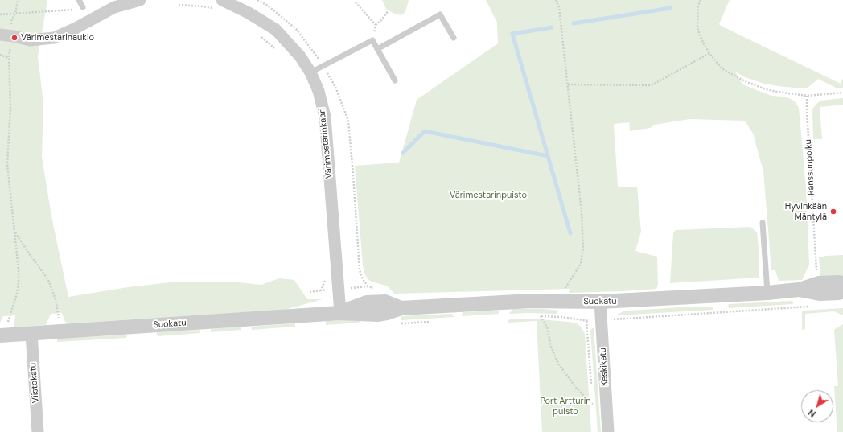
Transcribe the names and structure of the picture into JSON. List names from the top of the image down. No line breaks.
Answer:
{"streets":{"street":["Värimestarinkaari","Suokatu","Keskikatu","Viistokatu"],"path":["Ranssunpolku"]},"crossings":[["Värimestarinkaari","Suokatu"],["Suokatu","Keskikatu"],["Suokatu","Viistokatu"]],"parks":["Värimestarinpuisto","Port Artturin puisto"],"places":["Värimestarinaukio","Hyvinkään Mäntylä"],"north":"bottom left"}
